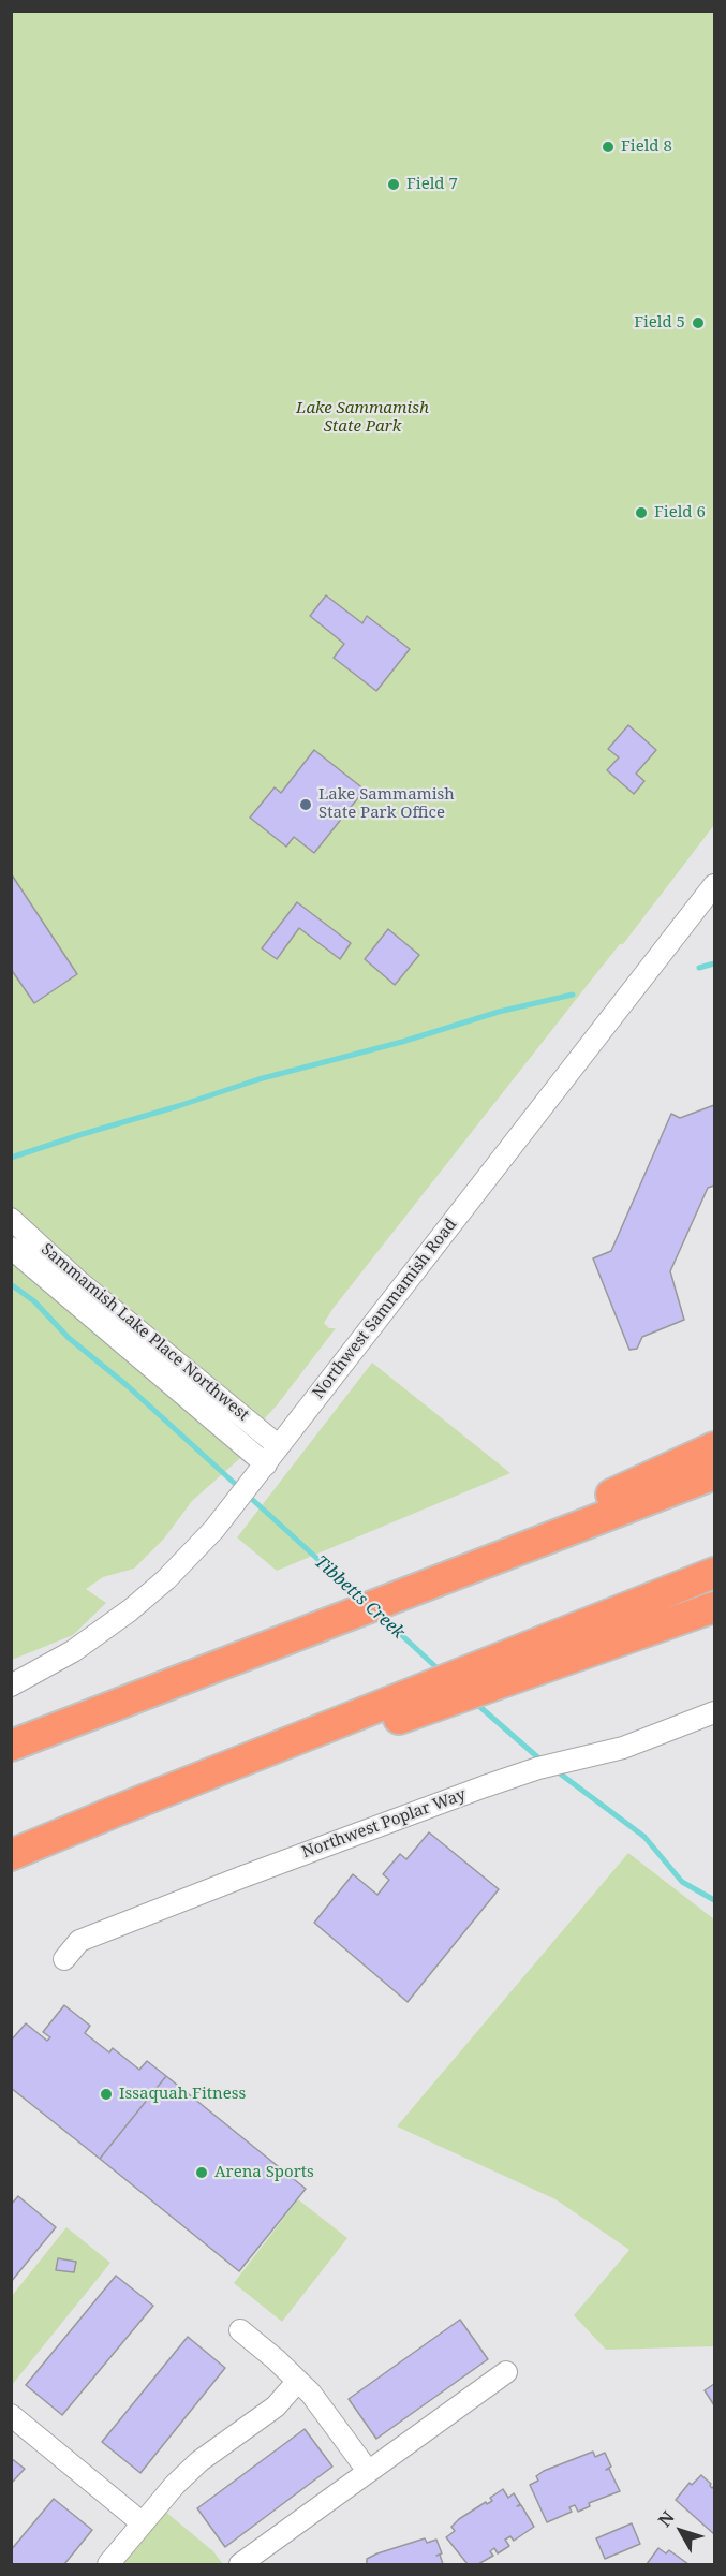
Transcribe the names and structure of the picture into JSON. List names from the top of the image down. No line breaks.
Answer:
{"streets":{"street":["Northwest Sammamish Road","Sammamish Lake Place Northwest","Northwest Poplar Way"]},"crossings":[["Northwest Sammamish Road","Sammamish Lake Place Northwest"]],"water":["Tibbetts Creek"],"parks":["Lake Sammamish State Park"],"places":["Field 8","Field 7","Field 5","Field 6","Lake Sammamish State Park Office","Issaquah Fitness","Arena Sports"],"north":"top left"}
